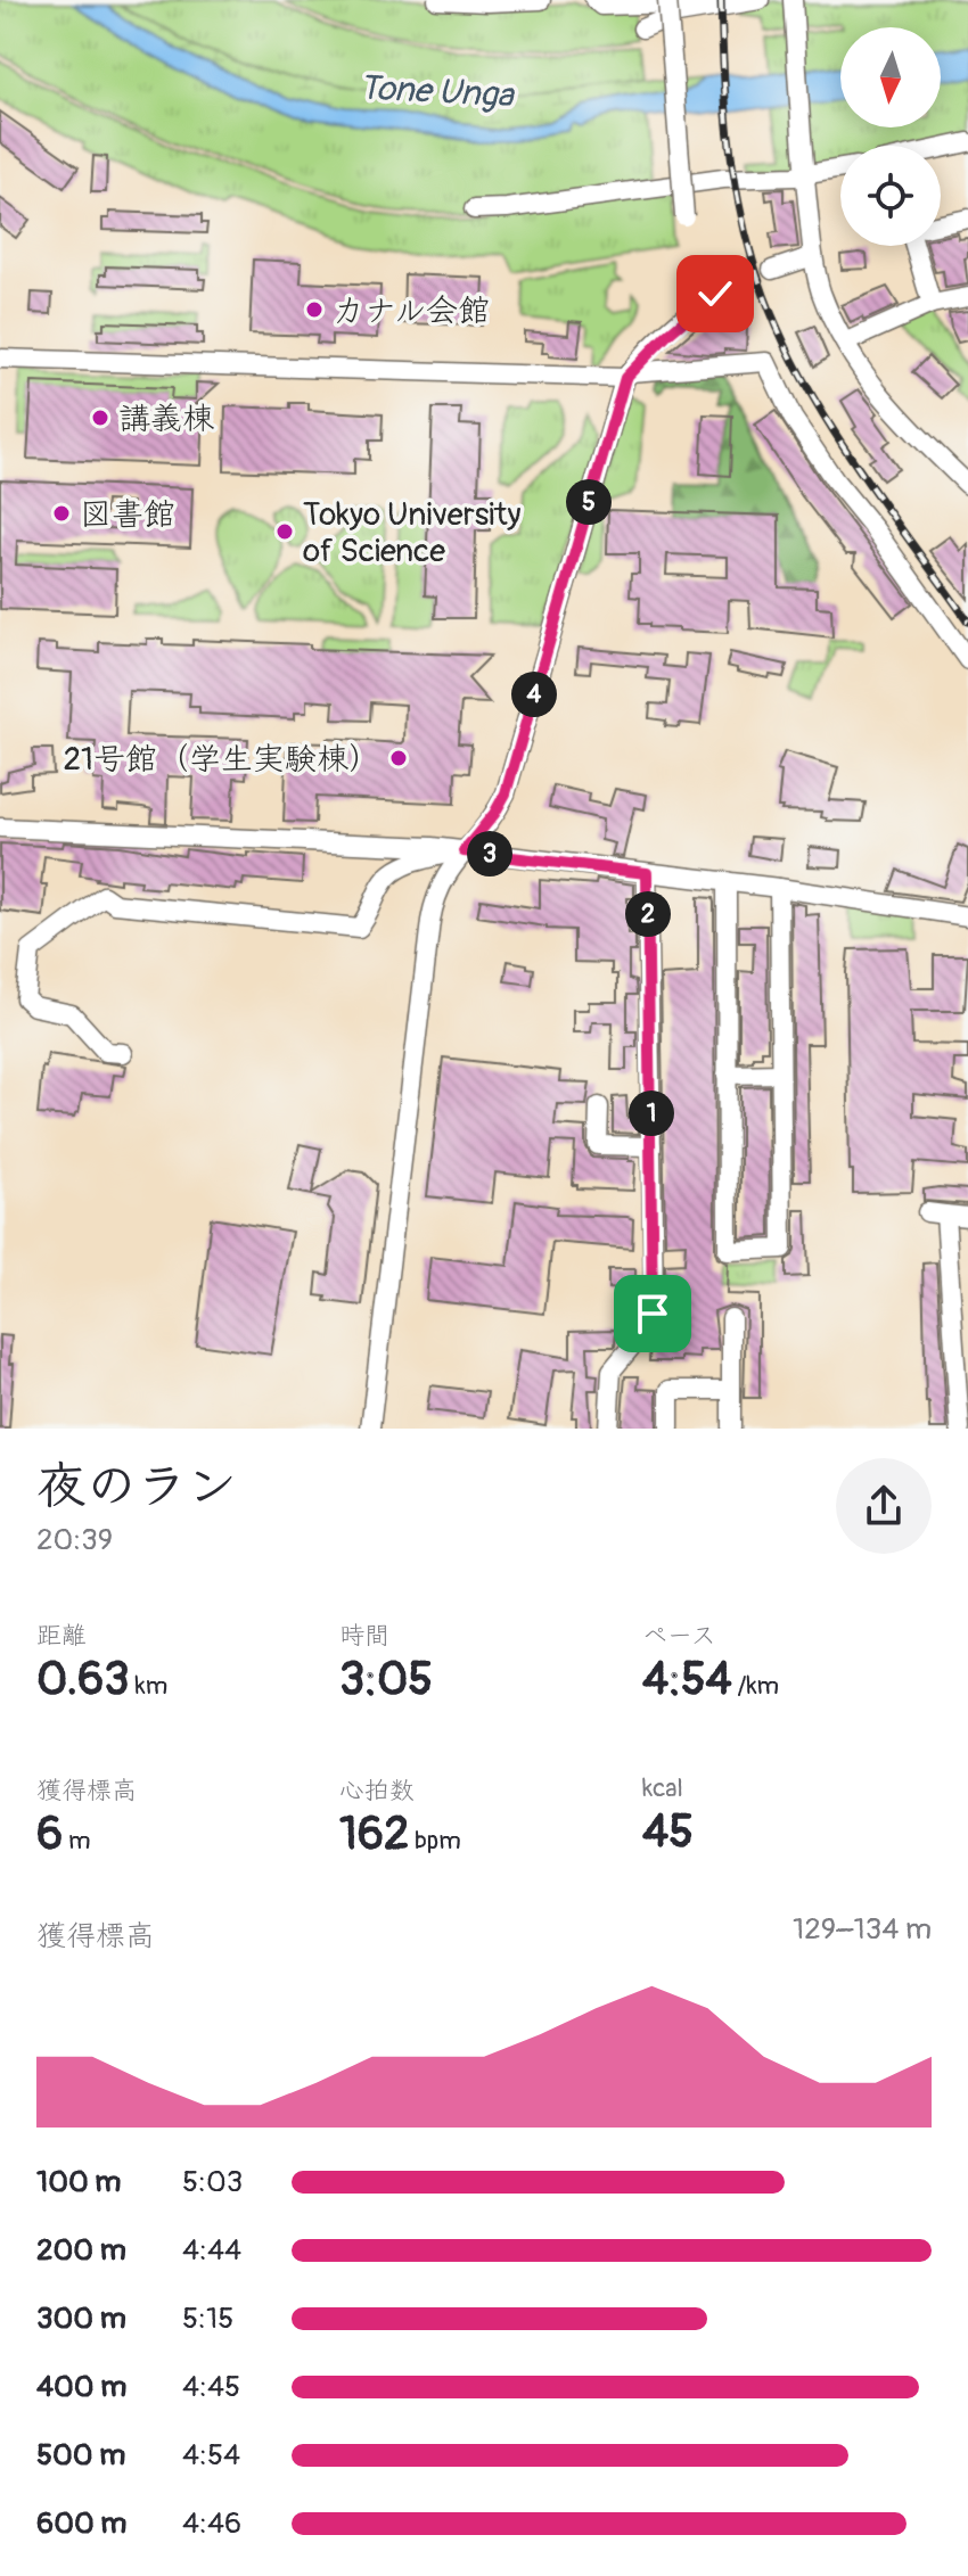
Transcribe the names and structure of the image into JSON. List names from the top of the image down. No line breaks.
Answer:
{"water":["Tone Unga"],"places":["カナル会館","講義棟","図書館","Tokyo University of Science","21号館（学生実験棟）"],"north":"bottom","page":{"pins":["5","4","3","2","1"],"heading":["夜のラン","20:39"],"stats":[["距離","0.63 km"],["時間","3:05"],["ペース","4:54 /km"],["獲得標高","6 m"],["心拍数","162 bpm"],["kcal","45"]],"chart":["獲得標高","129–134 m"],"list":[{"name":"100 m","note":"5:03"},{"name":"200 m","note":"4:44"},{"name":"300 m","note":"5:15"},{"name":"400 m","note":"4:45"},{"name":"500 m","note":"4:54"},{"name":"600 m","note":"4:46"}]}}
